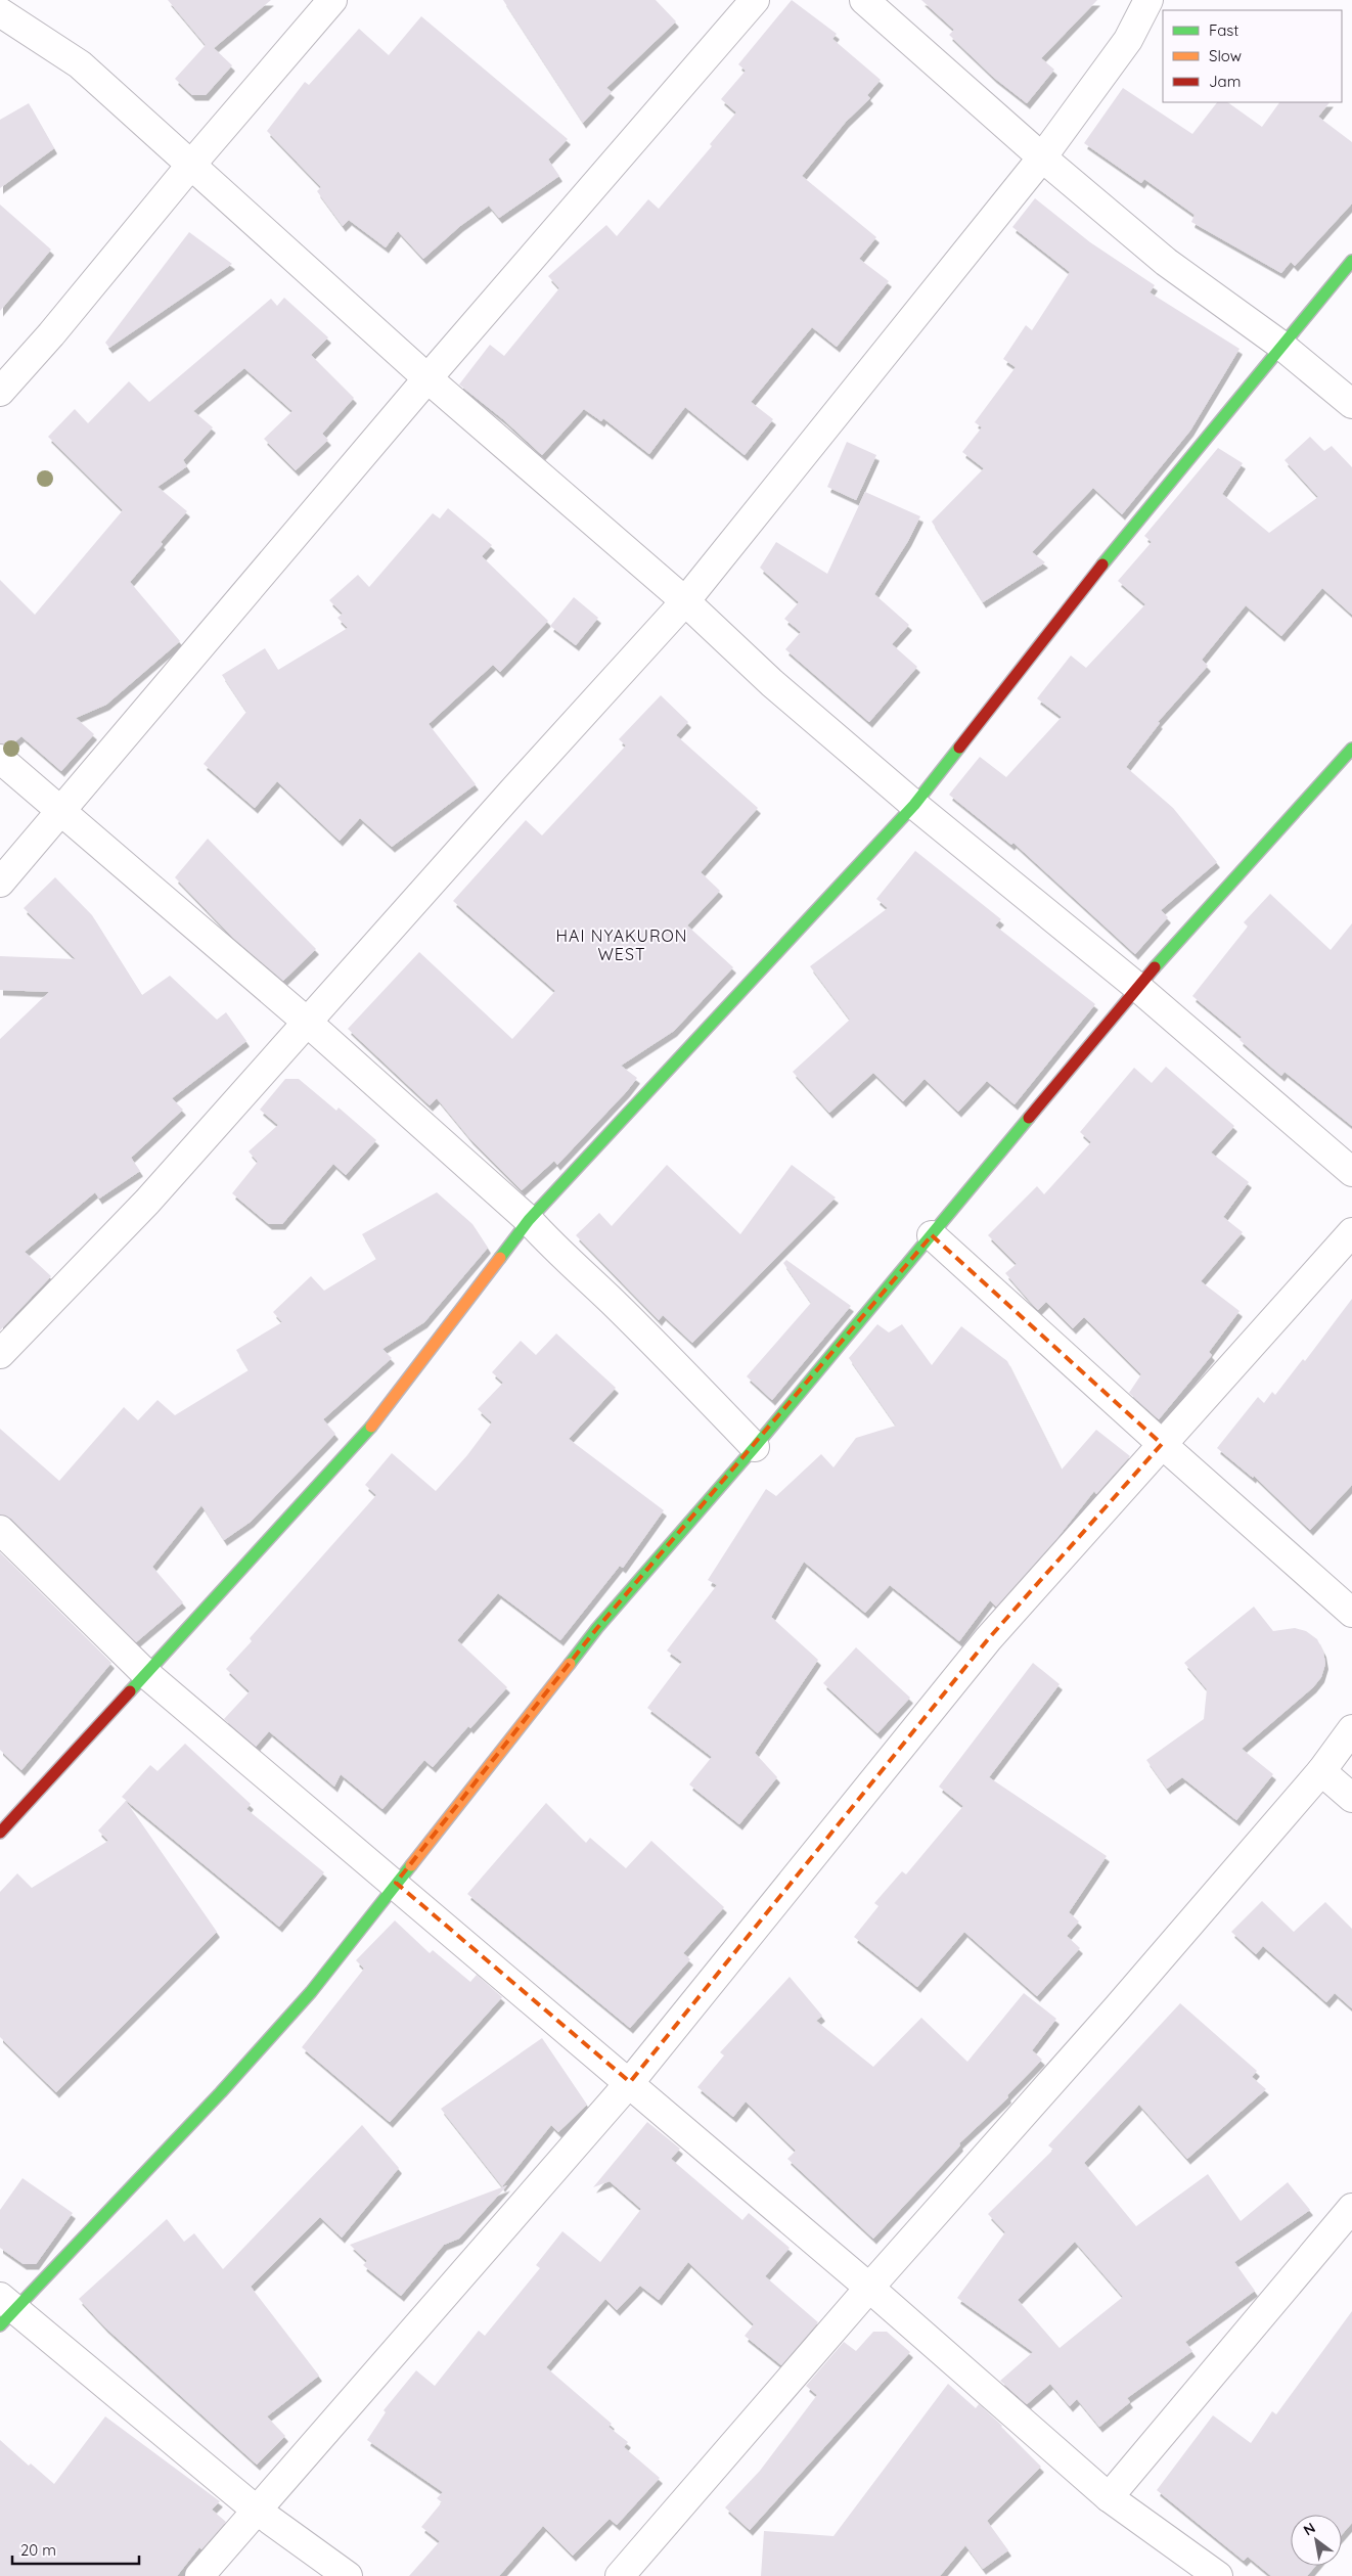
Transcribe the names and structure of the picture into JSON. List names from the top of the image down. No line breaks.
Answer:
{"districts":["HAI NYAKURON WEST"],"legend":["Fast","Slow","Jam"],"scale_bar":"20 m","north":"top left"}
